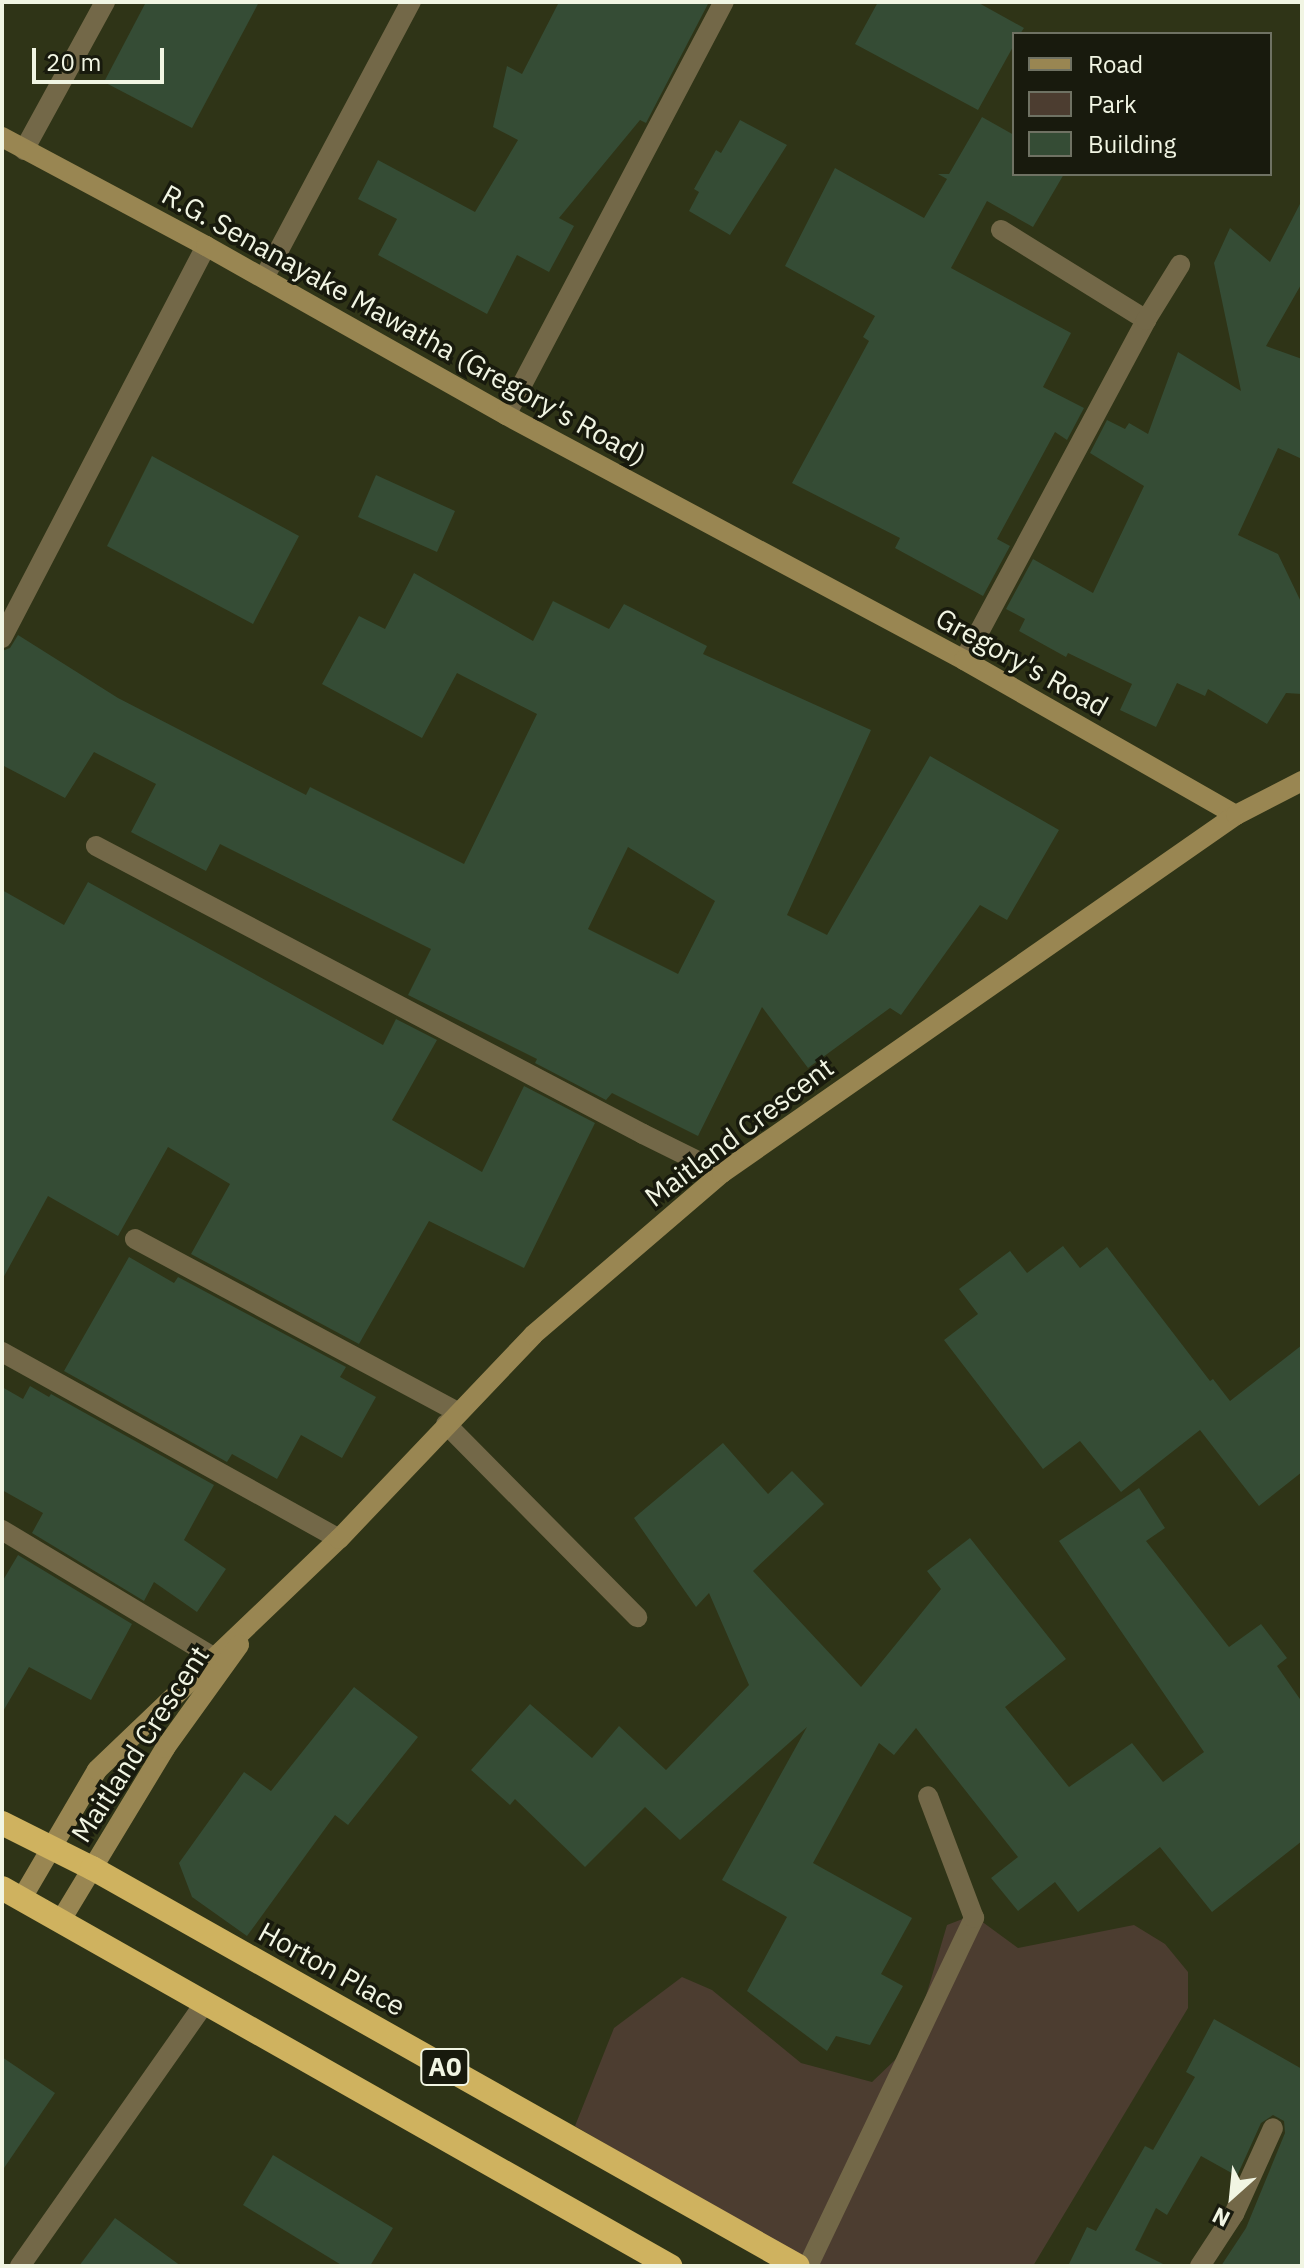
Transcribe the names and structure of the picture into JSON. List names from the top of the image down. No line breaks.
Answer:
{"streets":{"highway":["Horton Place","A0"],"main road":["R.G. Senanayake Mawatha (Gregory's Road)","Gregory's Road","Maitland Crescent"]},"crossings":[["R.G. Senanayake Mawatha (Gregory's Road)","Gregory's Road"],["Gregory's Road","Maitland Crescent"],["Maitland Crescent","Horton Place"],["Maitland Crescent","A0"]],"legend":["Road","Park","Building"],"scale_bar":"20 m","north":"bottom left"}
